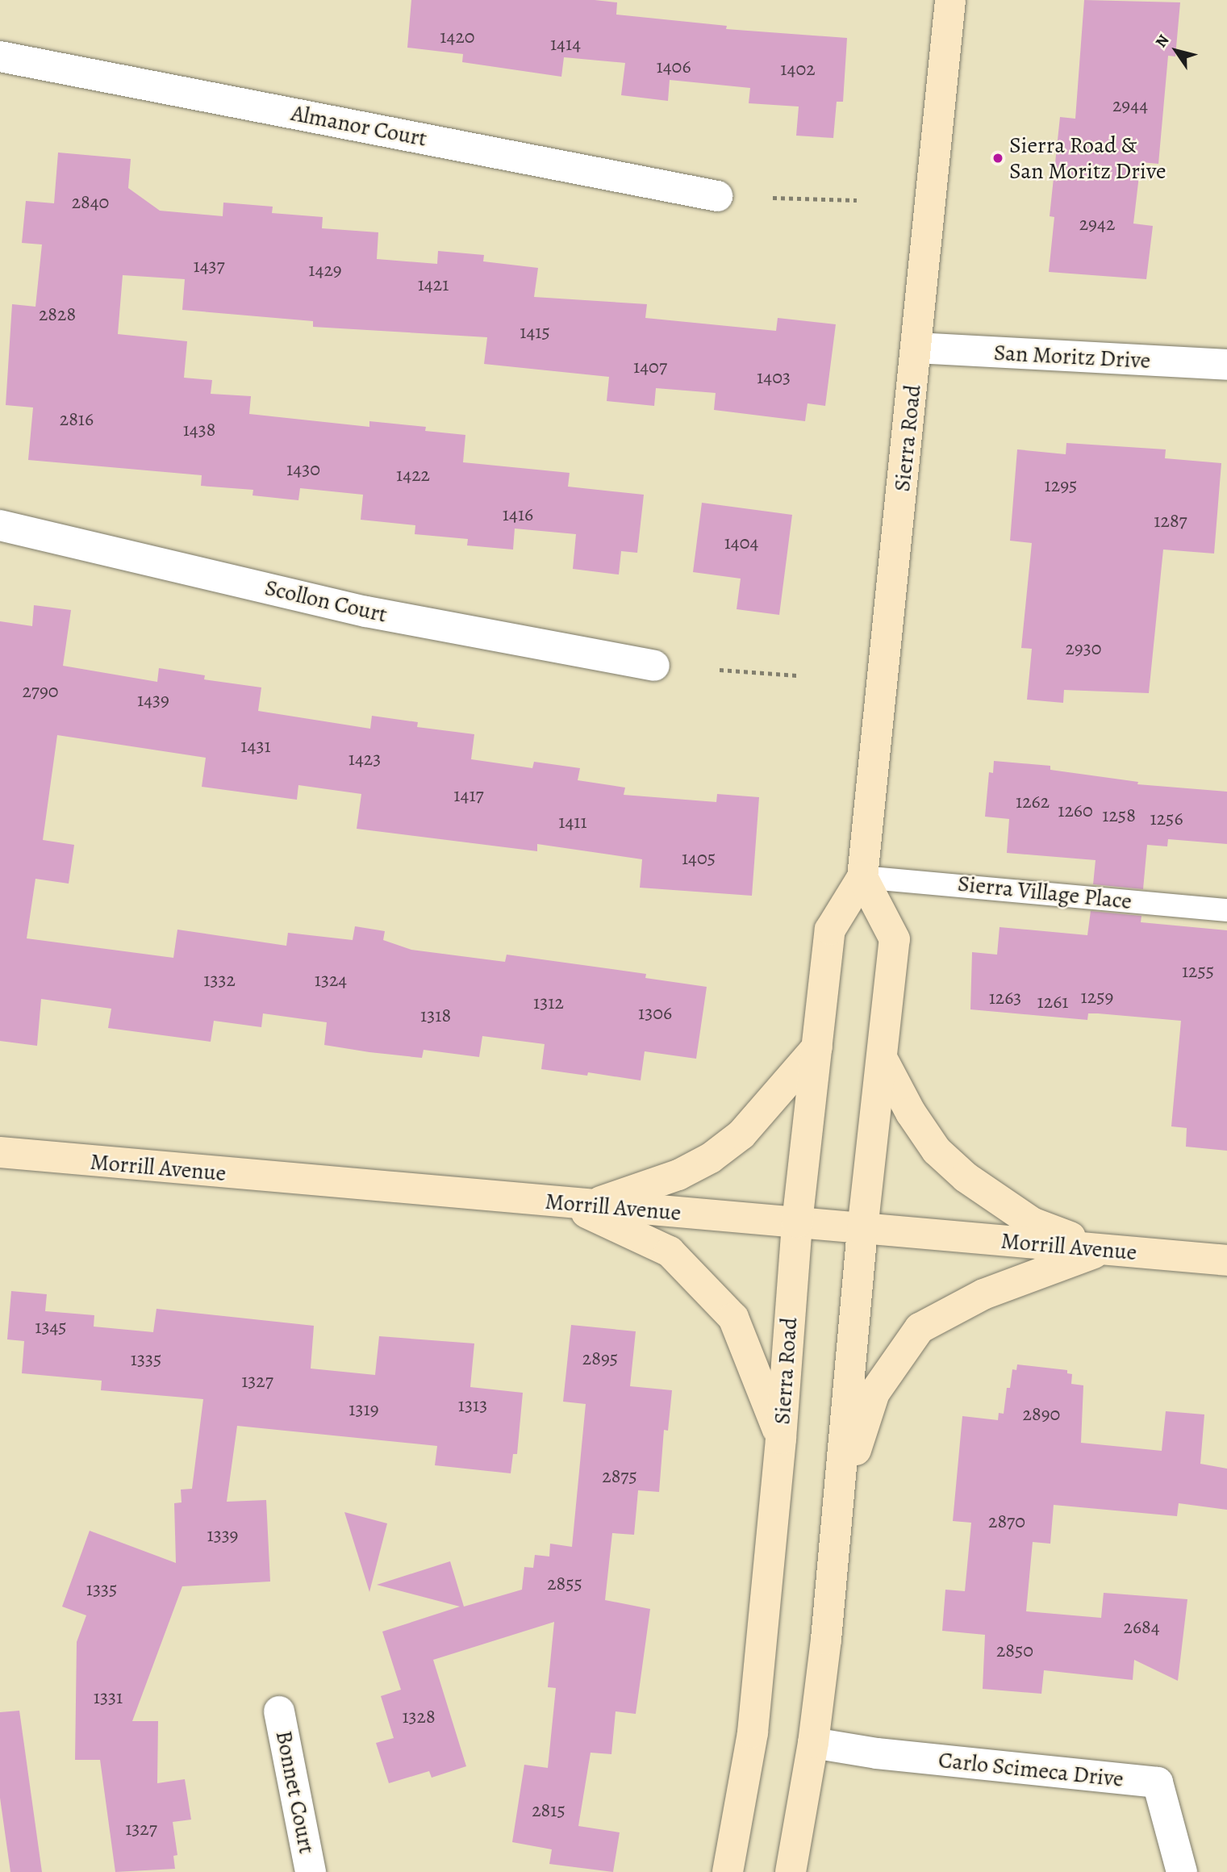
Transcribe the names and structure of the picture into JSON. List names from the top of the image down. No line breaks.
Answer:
{"streets":{"street":["Almanor Court","San Moritz Drive","Sierra Road","Scollon Court","Morrill Avenue","Carlo Scimeca Drive","Bonnet Court"],"lane":["Sierra Village Place"]},"crossings":[["San Moritz Drive","Sierra Road"],["Sierra Road","Sierra Village Place"],["Sierra Road","Morrill Avenue"]],"places":["Sierra Road & San Moritz Drive"],"house_numbers":["1420","1414","1406","1402","2944","2840","2942","1437","1429","1421","2828","1415","1407","1403","2816","1438","1430","1422","1295","1416","1287","1404","2930","2790","1439","1431","1423","1417","1262","1260","1258","1256","1411","1405","1255","1332","1324","1259","1263","1261","1312","1306","1318","1345","2895","1335","1327","1313","1319","2890","2875","2870","1339","2855","1335","2684","2850","1331","1328","2815","1327"],"north":"top left"}
